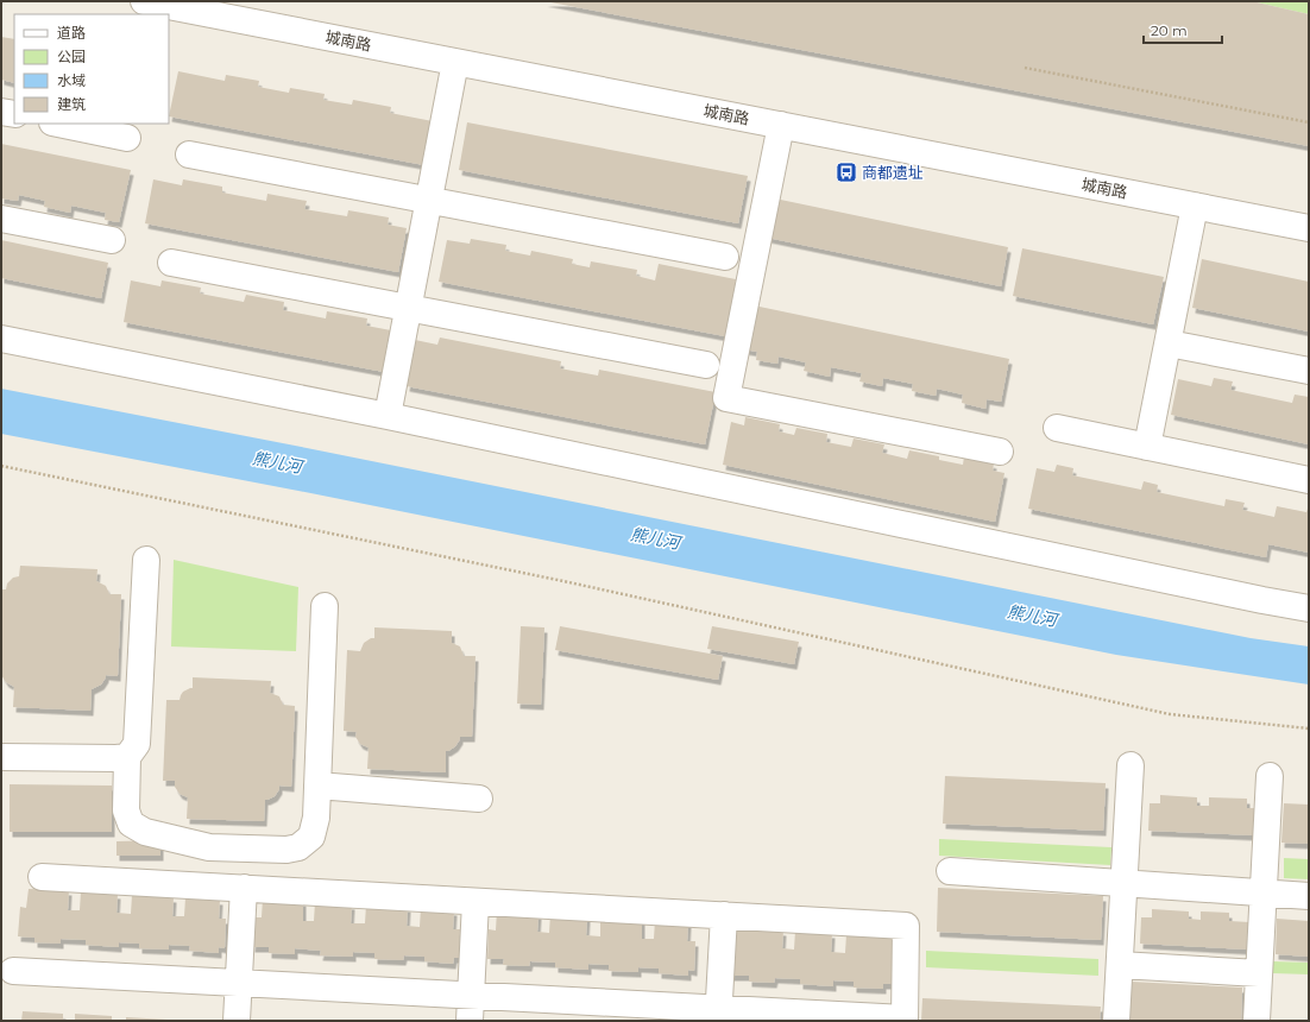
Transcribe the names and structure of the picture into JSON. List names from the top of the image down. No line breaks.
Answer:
{"streets":{"street":["城南路"]},"water":["熊儿河"],"places":{"bus stop":["商都遗址"]},"legend":["道路","公园","水域","建筑"],"scale_bar":"20 m"}
